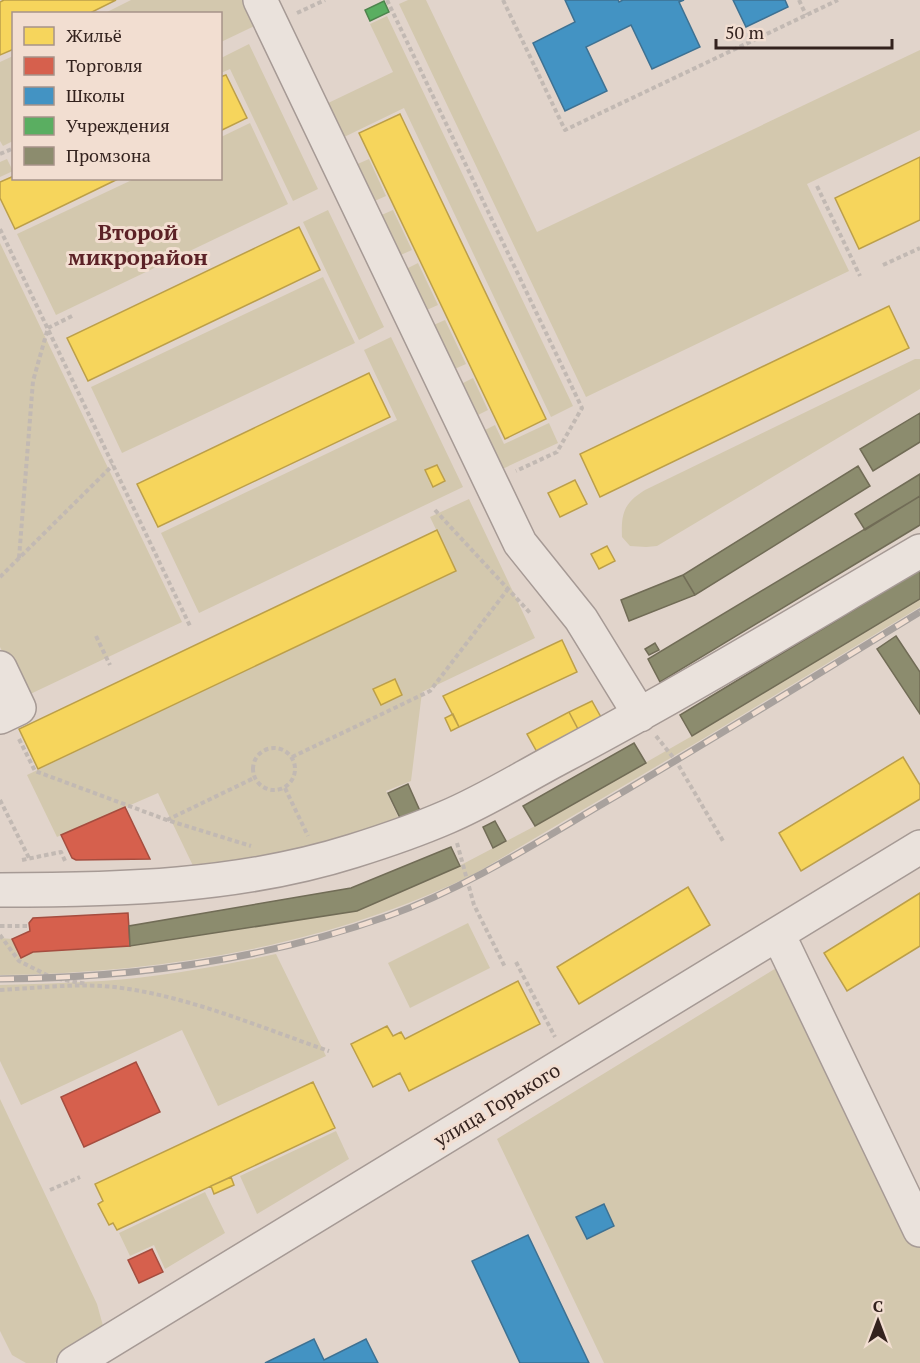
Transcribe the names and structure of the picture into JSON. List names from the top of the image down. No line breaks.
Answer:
{"streets":{"street":["улица Горького"]},"districts":["Второй микрорайон"],"legend":["Жильё","Торговля","Школы","Учреждения","Промзона"],"scale_bar":"50 m","north":"top"}
